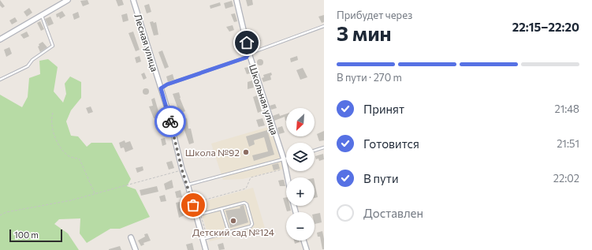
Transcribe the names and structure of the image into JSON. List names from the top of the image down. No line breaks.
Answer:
{"streets":{"street":["Лесная улица","Школьная улица"]},"places":["Школа №92","Детский сад №124"],"scale_bar":"100 m","north":"bottom left","page":{"heading":["3 мин","Прибудет через","22:15–22:20"],"bar":"В пути · 270 m","list":[["Принят","21:48"],["Готовится","21:51"],["В пути","22:02"],"Доставлен"],"map_buttons":["+","−"],"scale":"100 m"}}
